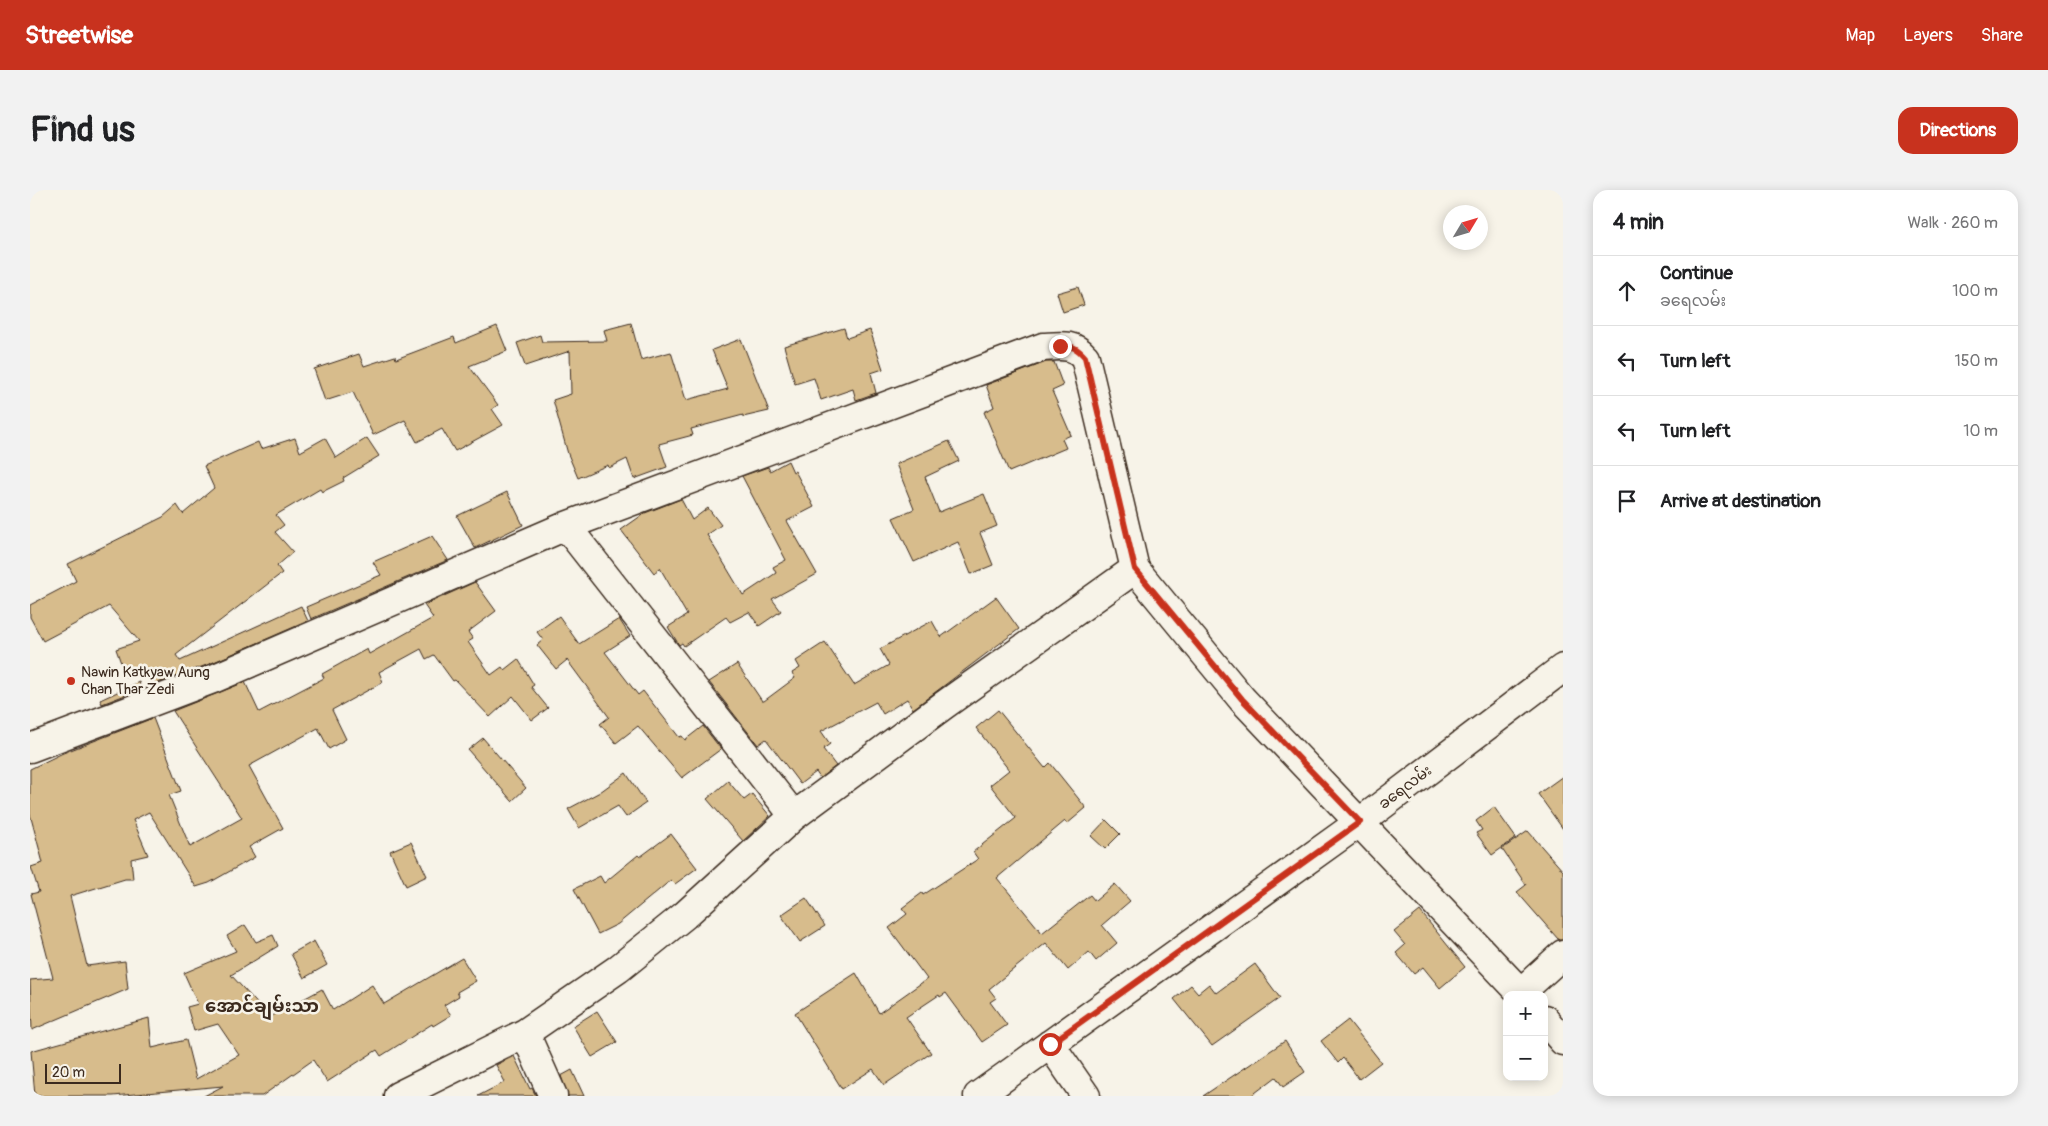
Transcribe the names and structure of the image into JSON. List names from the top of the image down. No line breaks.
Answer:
{"streets":{"street":["ခရေလမ်း"]},"districts":["အောင်ချမ်းသာ"],"places":["Nawin Katkyaw Aung Chan Thar Zedi"],"scale_bar":"20 m","north":"top right","page":{"header":"Streetwise","nav":["Map","Layers","Share"],"buttons":"Directions","title":"Find us","heading":["4 min","Walk · 260 m"],"list":[["Continue","ခရေလမ်း","100 m"],["Turn left","150 m"],["Turn left","10 m"],"Arrive at destination"],"map_buttons":["+","−"],"scale":"20 m"}}
